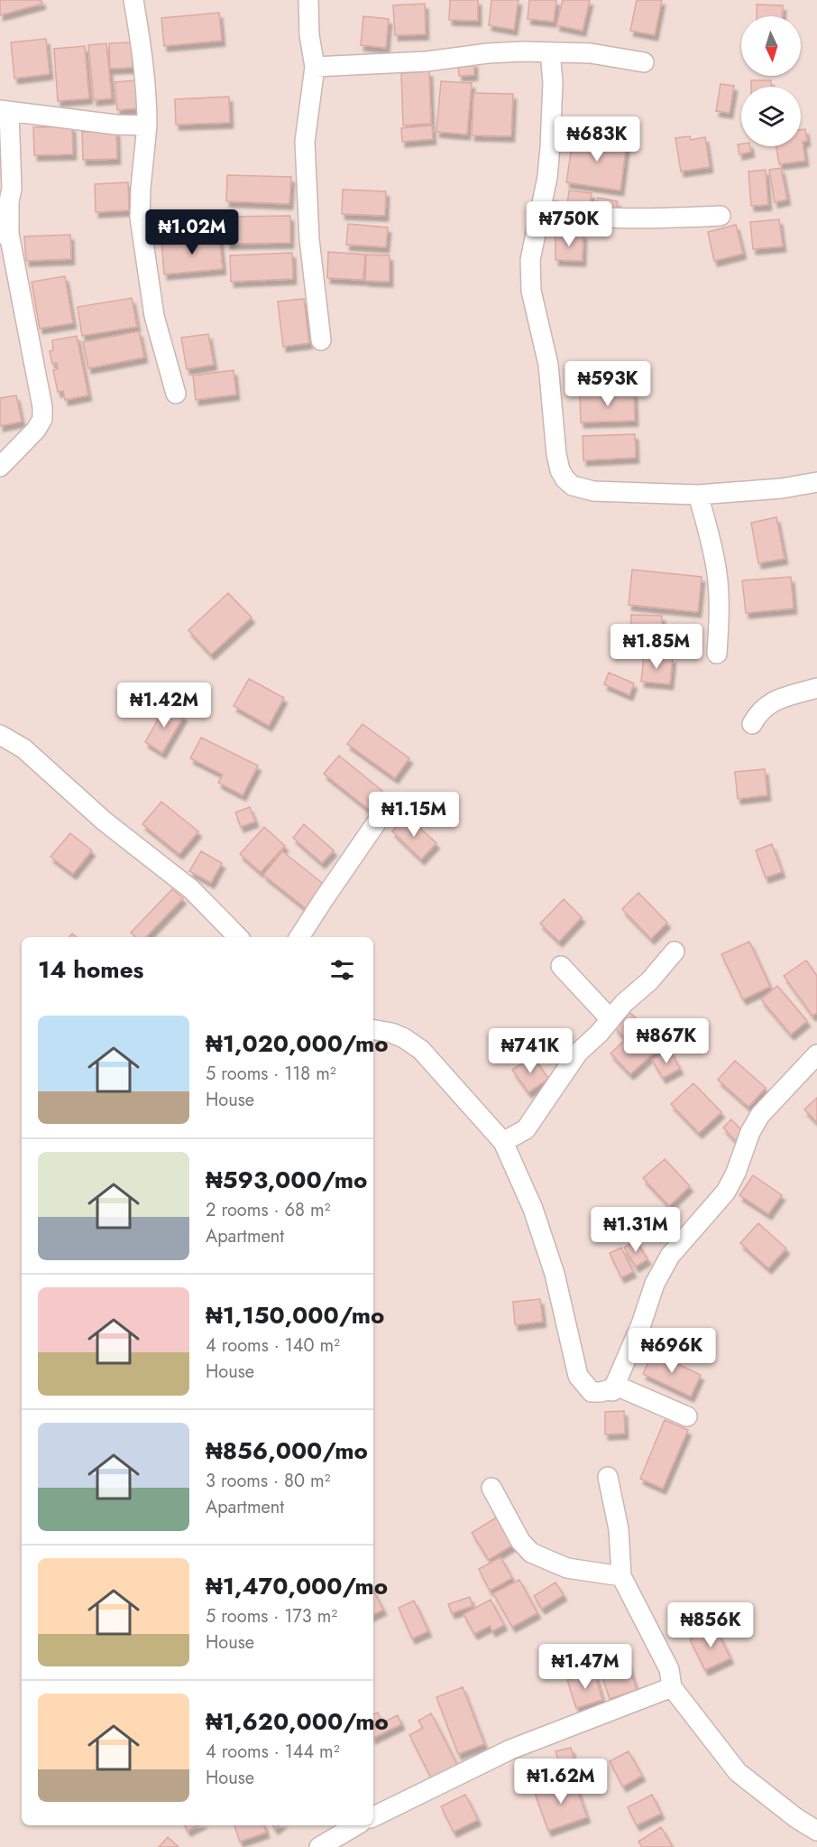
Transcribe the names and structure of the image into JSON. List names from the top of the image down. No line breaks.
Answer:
{"north":"bottom","page":{"price":["₦683K","₦750K","₦1.02M","₦593K","₦1.85M","₦1.42M","₦1.15M","₦867K","₦741K","₦1.31M","₦696K","₦856K","₦1.47M","₦1.62M"],"heading":"14 homes","list":[{"name":"₦1,020,000/mo","note":"5 rooms · 118 m² · House"},{"name":"₦593,000/mo","note":"2 rooms · 68 m² · Apartment"},{"name":"₦1,150,000/mo","note":"4 rooms · 140 m² · House"},{"name":"₦856,000/mo","note":"3 rooms · 80 m² · Apartment"},{"name":"₦1,470,000/mo","note":"5 rooms · 173 m² · House"},{"name":"₦1,620,000/mo","note":"4 rooms · 144 m² · House"}]}}
